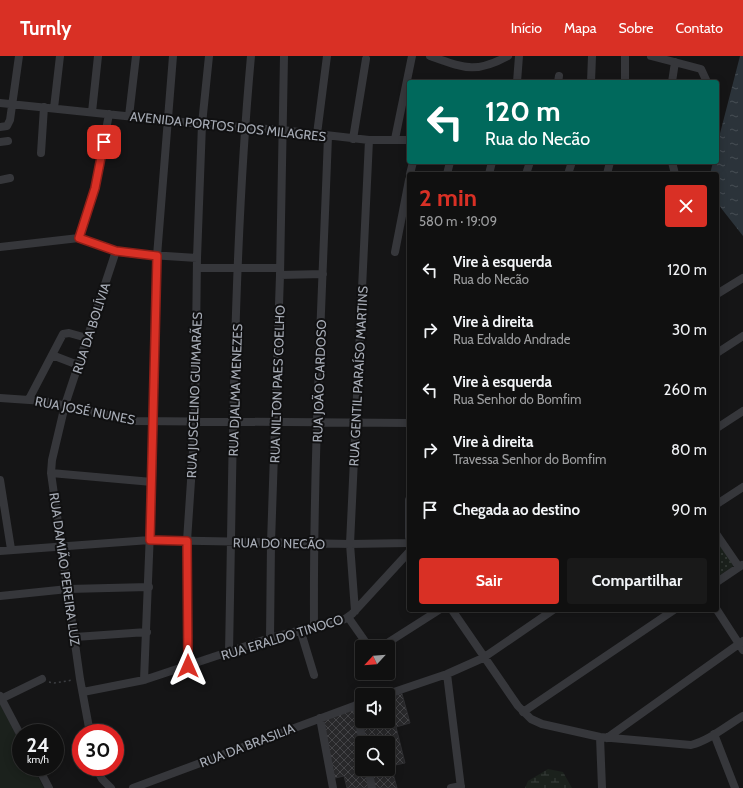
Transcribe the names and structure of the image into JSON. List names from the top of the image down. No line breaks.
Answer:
{"streets":{"street":["AVENIDA PORTOS DOS MILAGRES","RUA DA BOLÍVIA","RUA GENTIL PARAÍSO MARTINS","RUA JOÃO CARDOSO","RUA NILTON PAES COELHO","RUA DJALMA MENEZES","RUA JUSCELINO GUIMARÃES","RUA JOSÉ NUNES","RUA DO NECÃO","RUA DAMIÃO PEREIRA LUZ","RUA ERALDO TINOCO","RUA DA BRASILIA"]},"crossings":[["AVENIDA PORTOS DOS MILAGRES","RUA GENTIL PARAÍSO MARTINS"],["AVENIDA PORTOS DOS MILAGRES","RUA JOÃO CARDOSO"],["AVENIDA PORTOS DOS MILAGRES","RUA NILTON PAES COELHO"],["AVENIDA PORTOS DOS MILAGRES","RUA DJALMA MENEZES"],["AVENIDA PORTOS DOS MILAGRES","RUA JUSCELINO GUIMARÃES"],["RUA DA BOLÍVIA","RUA JOSÉ NUNES"],["RUA DA BOLÍVIA","RUA DAMIÃO PEREIRA LUZ"],["RUA GENTIL PARAÍSO MARTINS","RUA JOSÉ NUNES"],["RUA GENTIL PARAÍSO MARTINS","RUA DO NECÃO"],["RUA GENTIL PARAÍSO MARTINS","RUA ERALDO TINOCO"],["RUA JOÃO CARDOSO","RUA JOSÉ NUNES"],["RUA JOÃO CARDOSO","RUA DO NECÃO"],["RUA JOÃO CARDOSO","RUA ERALDO TINOCO"],["RUA NILTON PAES COELHO","RUA JOSÉ NUNES"],["RUA NILTON PAES COELHO","RUA DO NECÃO"],["RUA NILTON PAES COELHO","RUA ERALDO TINOCO"],["RUA DJALMA MENEZES","RUA JOSÉ NUNES"],["RUA DJALMA MENEZES","RUA DO NECÃO"],["RUA DJALMA MENEZES","RUA ERALDO TINOCO"],["RUA JUSCELINO GUIMARÃES","RUA JOSÉ NUNES"],["RUA JUSCELINO GUIMARÃES","RUA DO NECÃO"],["RUA JUSCELINO GUIMARÃES","RUA ERALDO TINOCO"],["RUA JOSÉ NUNES","RUA DAMIÃO PEREIRA LUZ"],["RUA DO NECÃO","RUA DAMIÃO PEREIRA LUZ"],["RUA DAMIÃO PEREIRA LUZ","RUA ERALDO TINOCO"]],"north":"bottom left","page":{"header":"Turnly","nav":["Início","Mapa","Sobre","Contato"],"turn":["120 m","Rua do Necão"],"heading":["2 min","580 m · 19:09"],"list":[{"name":"Vire à esquerda","note":"Rua do Necão","value":"120 m"},{"name":"Vire à direita","note":"Rua Edvaldo Andrade","value":"30 m"},{"name":"Vire à esquerda","note":"Rua Senhor do Bomfim","value":"260 m"},{"name":"Vire à direita","note":"Travessa Senhor do Bomfim","value":"80 m"},{"name":"Chegada ao destino","value":"90 m"}],"buttons":["Sair","Compartilhar"],"speed":"24 km/h","limit":"30"}}
